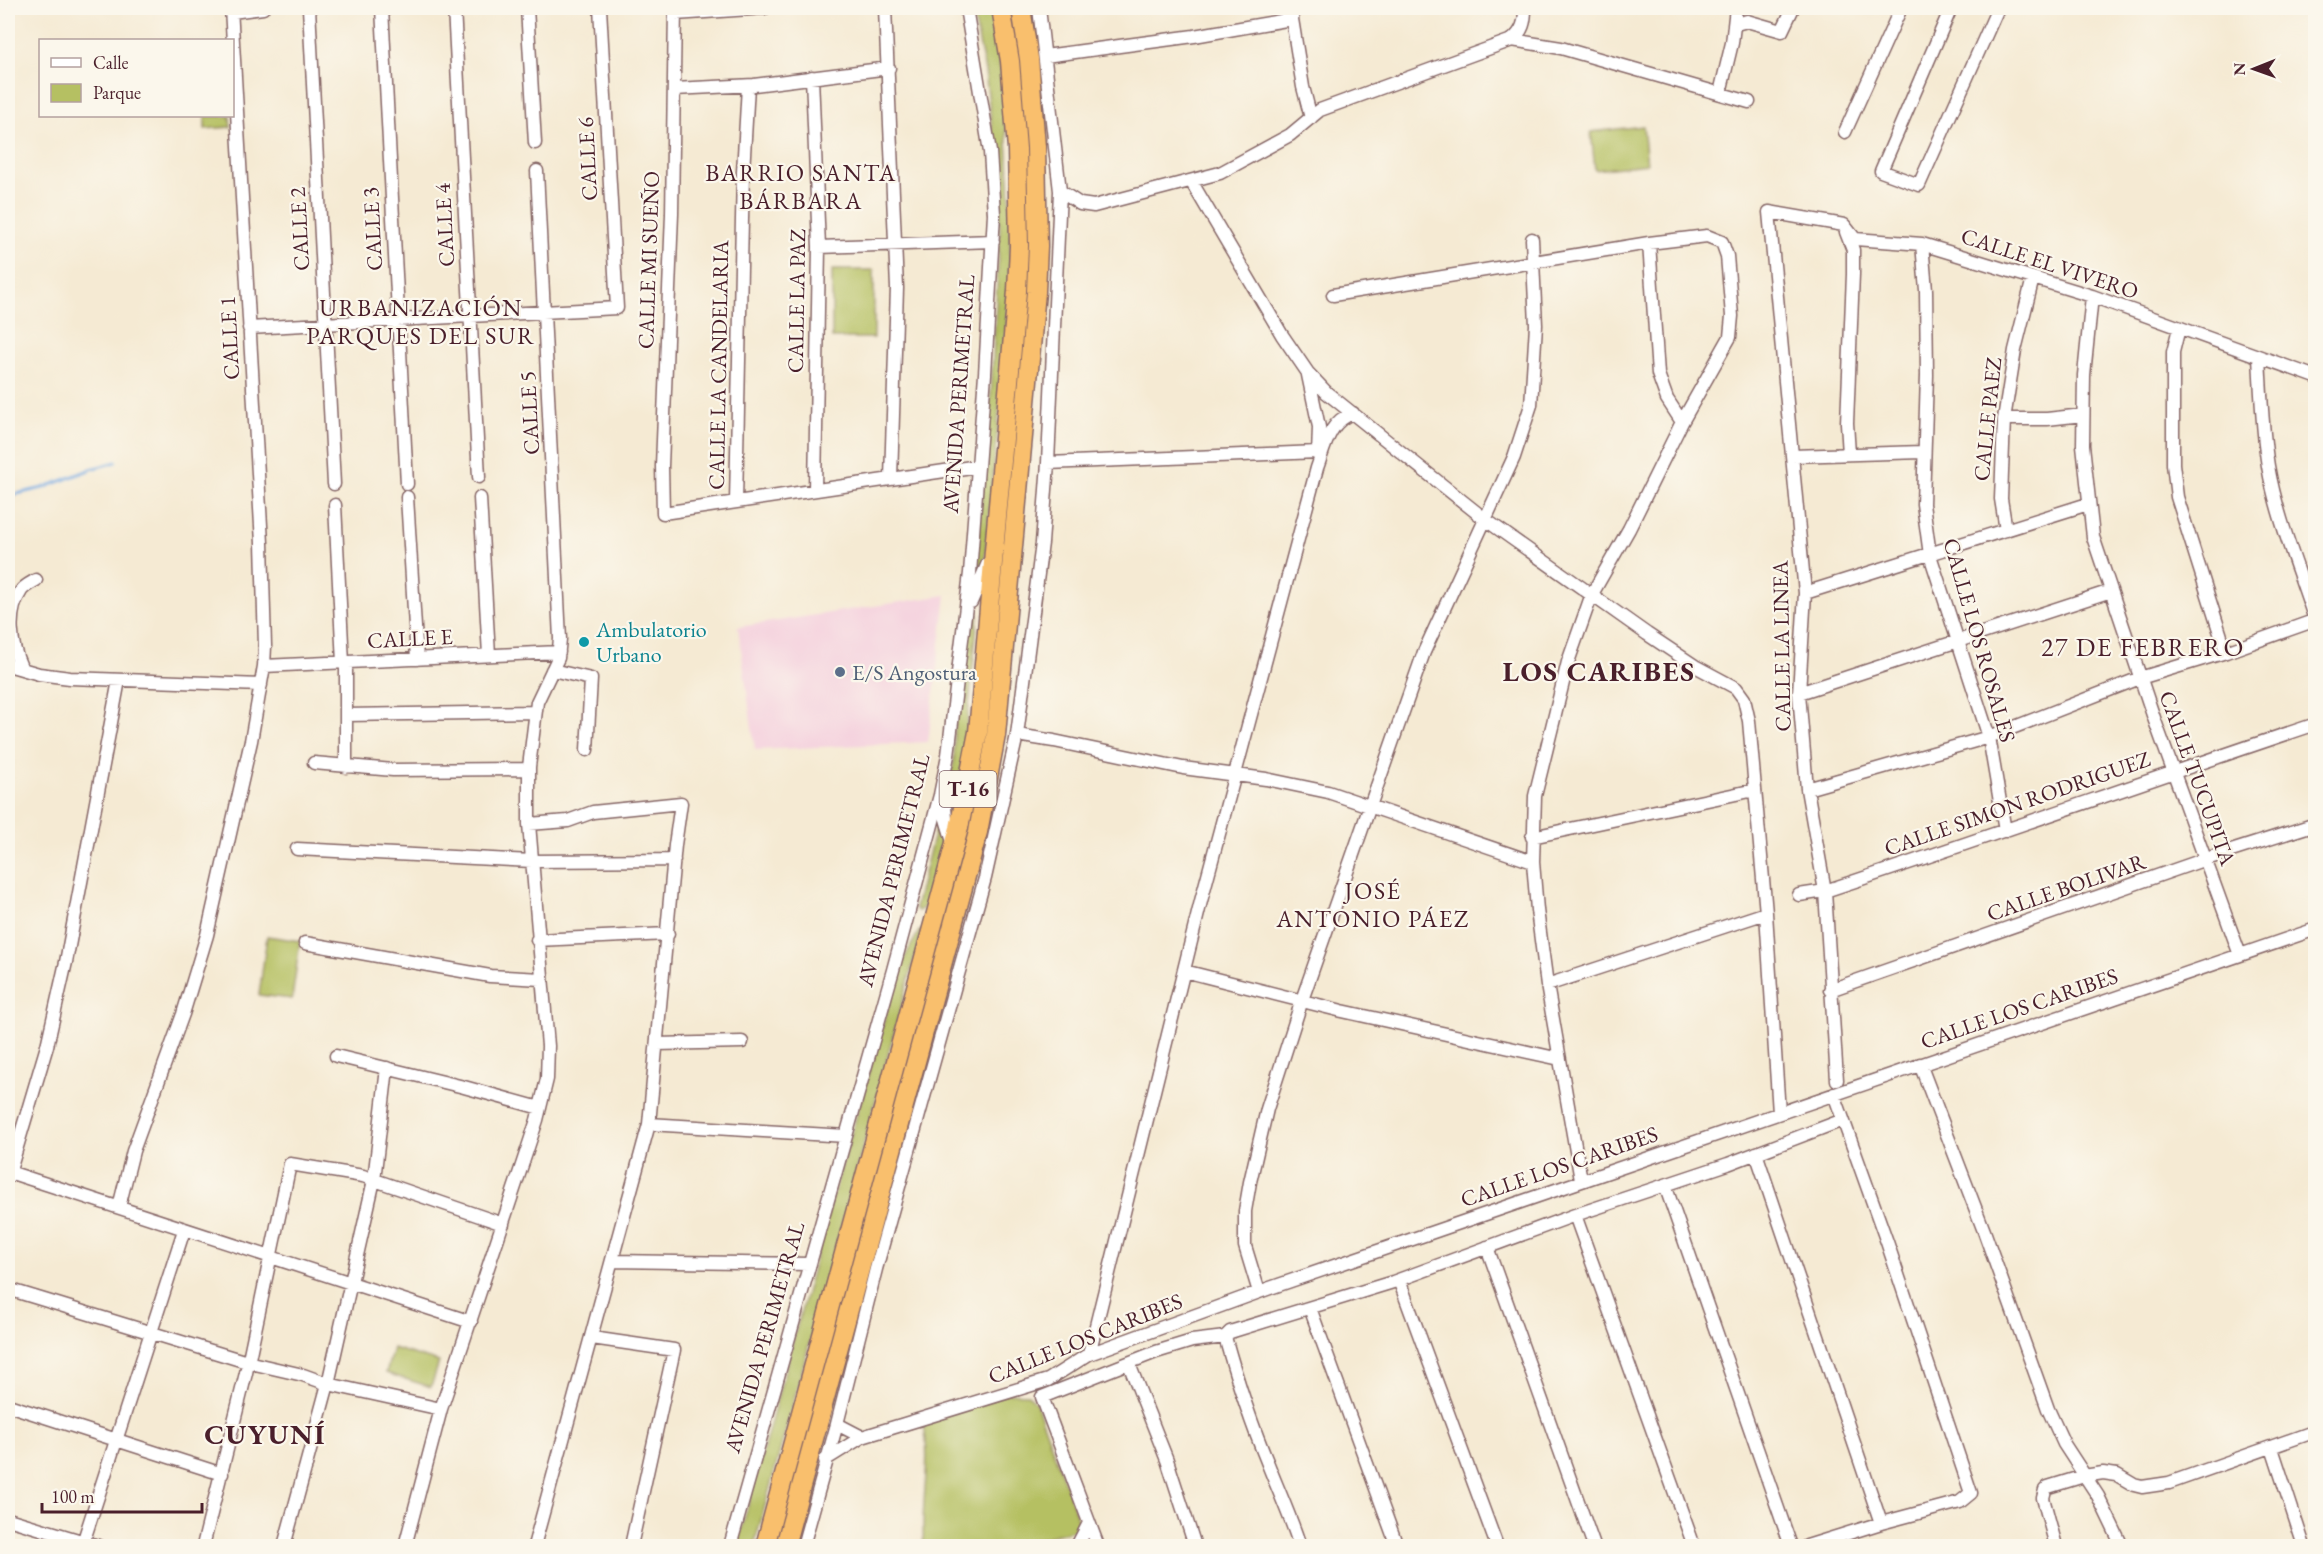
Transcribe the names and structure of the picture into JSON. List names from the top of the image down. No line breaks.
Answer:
{"streets":{"highway":["T-16"],"street":["CALLE 6","CALLE 4","CALLE 2","CALLE 3","CALLE MI SUEÑO","CALLE EL VIVERO","CALLE LA PAZ","CALLE 1","CALLE LA CANDELARIA","AVENIDA PERIMETRAL","CALLE 5","CALLE PAEZ","CALLE E","CALLE LOS ROSALES","CALLE LA LINEA","CALLE TUCUPITA","CALLE SIMON RODRIGUEZ","CALLE BOLIVAR","CALLE LOS CARIBES"]},"crossings":[["CALLE 6","CALLE 5"],["CALLE MI SUEÑO","CALLE LA CANDELARIA"],["CALLE EL VIVERO","CALLE PAEZ"],["CALLE EL VIVERO","CALLE LOS ROSALES"],["CALLE EL VIVERO","CALLE LA LINEA"],["CALLE EL VIVERO","CALLE TUCUPITA"],["CALLE 1","CALLE E"],["CALLE 5","CALLE E"],["CALLE LOS ROSALES","CALLE SIMON RODRIGUEZ"],["CALLE LA LINEA","CALLE SIMON RODRIGUEZ"],["CALLE LA LINEA","CALLE BOLIVAR"],["CALLE TUCUPITA","CALLE SIMON RODRIGUEZ"],["CALLE TUCUPITA","CALLE BOLIVAR"],["CALLE TUCUPITA","CALLE LOS CARIBES"]],"districts":["BARRIO SANTA BÁRBARA","URBANIZACIÓN PARQUES DEL SUR","27 DE FEBRERO","LOS CARIBES","JOSÉ ANTONIO PÁEZ","CUYUNÍ"],"places":["Ambulatorio Urbano","E/S Angostura"],"legend":["Calle","Parque"],"scale_bar":"100 m","north":"left"}
